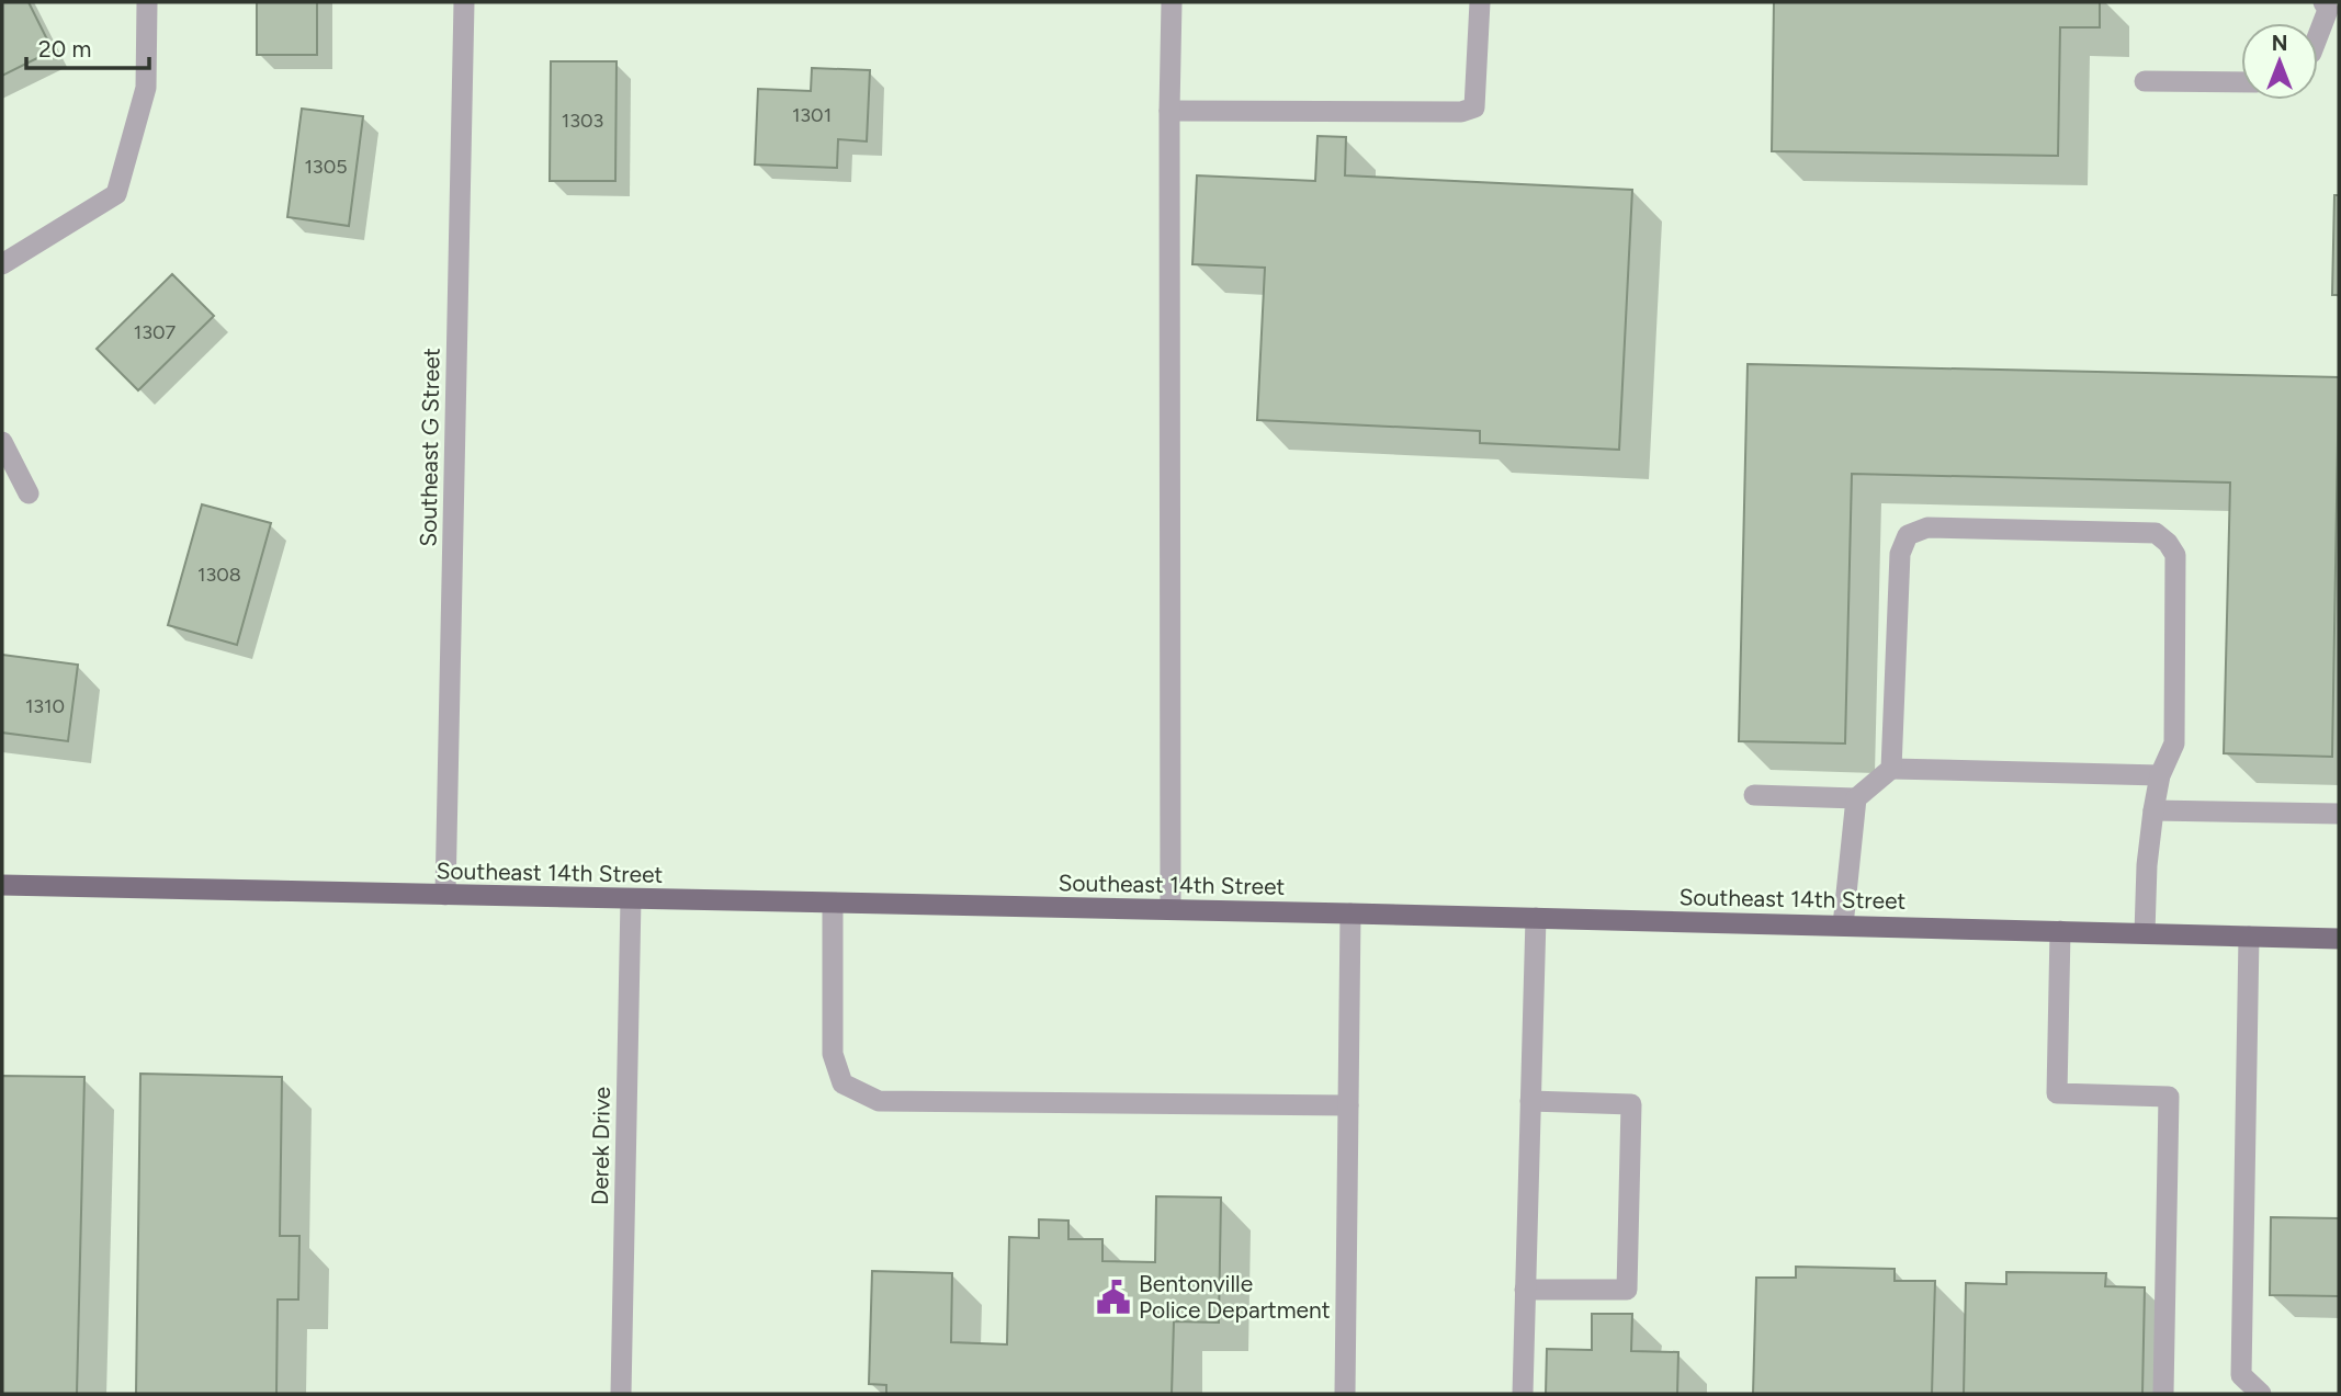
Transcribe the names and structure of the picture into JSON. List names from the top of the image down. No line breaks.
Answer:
{"streets":{"main road":["Southeast 14th Street"],"street":["Southeast G Street","Derek Drive"]},"crossings":[["Southeast G Street","Southeast 14th Street"],["Southeast 14th Street","Derek Drive"]],"places":{"public building":["Bentonville Police Department"]},"house_numbers":["1301","1303","1305","1307","1308","1310"],"scale_bar":"20 m","north":"top"}
